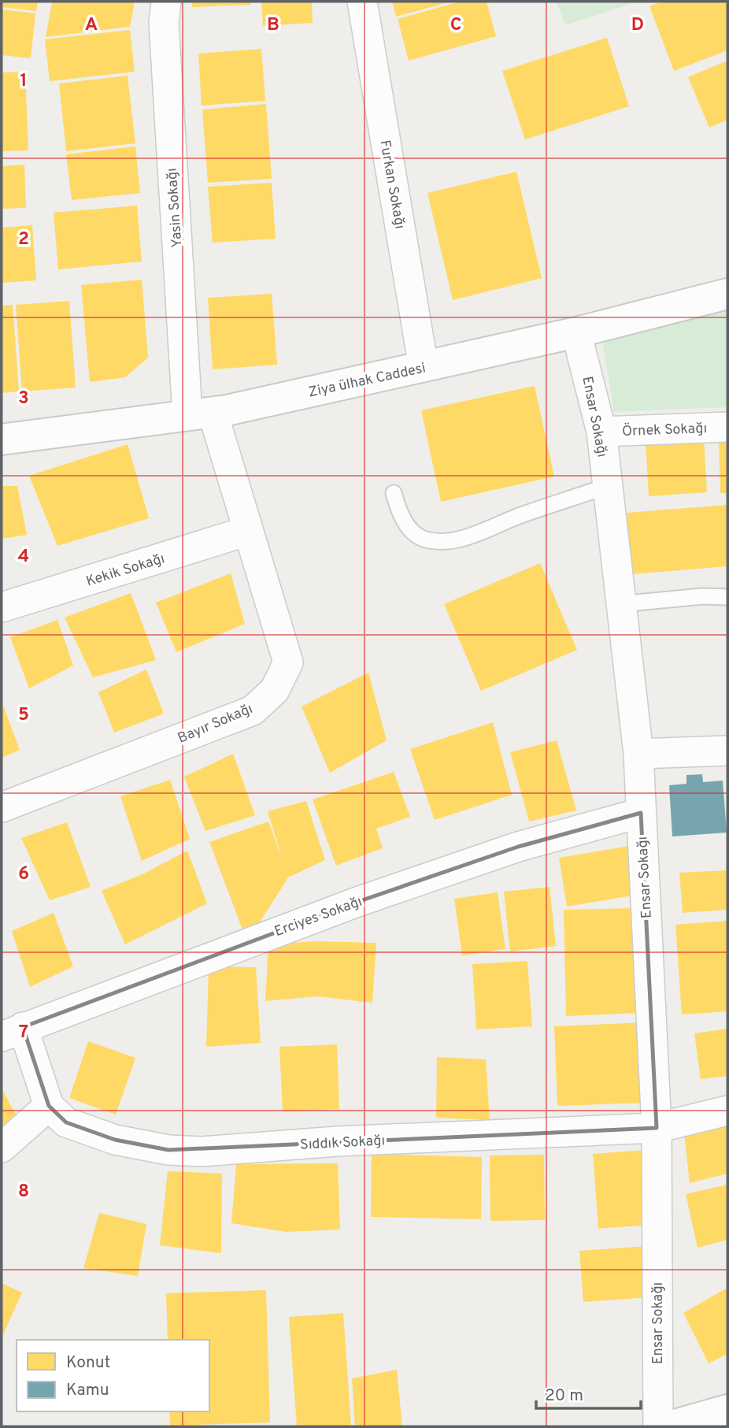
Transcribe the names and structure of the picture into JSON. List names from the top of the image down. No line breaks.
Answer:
{"streets":{"street":["Furkan Sokağı","Yasin Sokağı","Ziya ülhak Caddesi","Ensar Sokağı","Örnek Sokağı","Kekik Sokağı","Bayır Sokağı","Erciyes Sokağı","Sıddık Sokağı"]},"crossings":[["Furkan Sokağı","Ziya ülhak Caddesi"],["Yasin Sokağı","Ziya ülhak Caddesi"],["Yasin Sokağı","Bayır Sokağı"],["Ziya ülhak Caddesi","Ensar Sokağı"],["Ziya ülhak Caddesi","Bayır Sokağı"],["Ensar Sokağı","Örnek Sokağı"],["Ensar Sokağı","Erciyes Sokağı"],["Ensar Sokağı","Sıddık Sokağı"],["Kekik Sokağı","Bayır Sokağı"]],"legend":["Konut","Kamu"],"scale_bar":"20 m","grid":{"columns":["A","B","C","D"],"rows":["1","2","3","4","5","6","7","8"]}}
